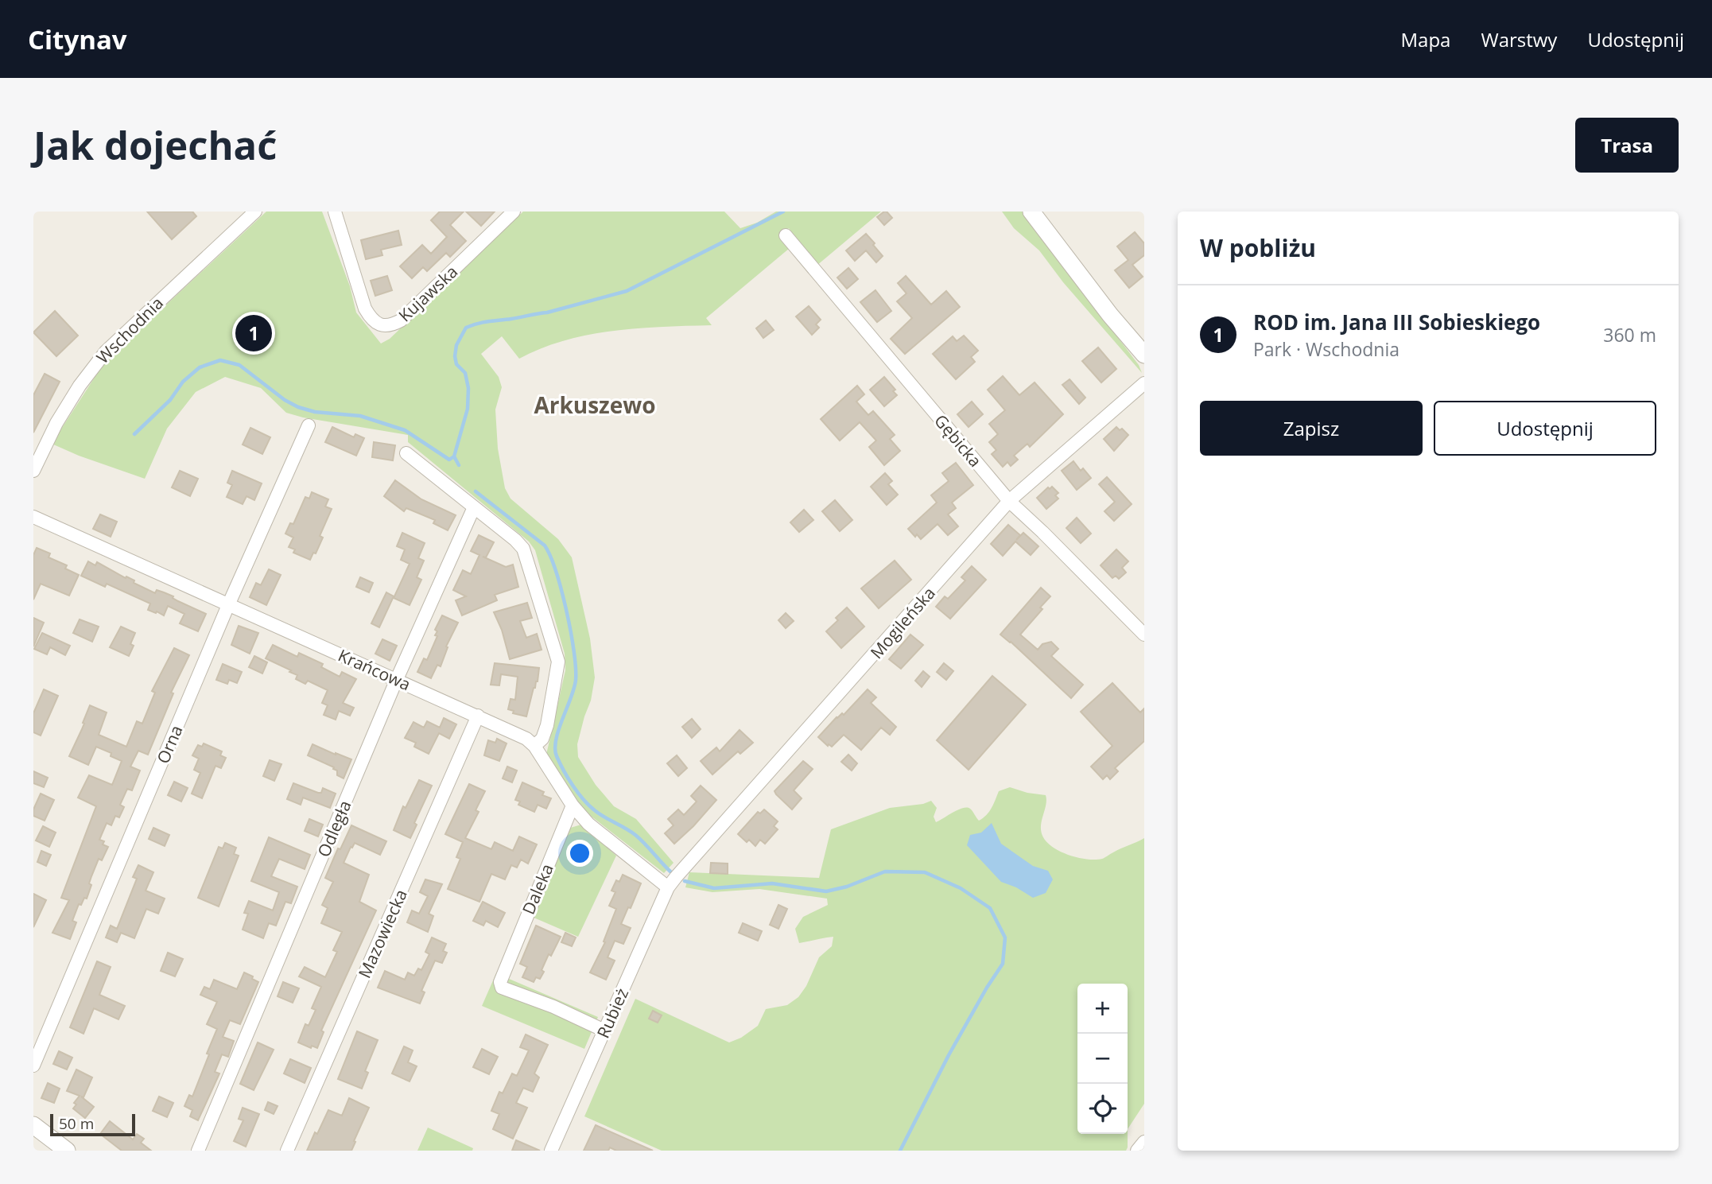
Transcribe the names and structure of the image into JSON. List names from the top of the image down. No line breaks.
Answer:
{"streets":{"street":["Kujawska","Wschodnia","Gębicka","Mogileńska","Krańcowa","Orna","Odległa","Daleka","Mazowiecka","Rubież"]},"crossings":[["Gębicka","Mogileńska"],["Mogileńska","Krańcowa"],["Mogileńska","Rubież"],["Krańcowa","Orna"],["Krańcowa","Odległa"],["Krańcowa","Daleka"],["Krańcowa","Mazowiecka"],["Krańcowa","Rubież"],["Daleka","Rubież"]],"districts":["Arkuszewo"],"scale_bar":"50 m","page":{"header":"Citynav","nav":["Mapa","Warstwy","Udostępnij"],"buttons":["Trasa",["Zapisz","Udostępnij"]],"title":"Jak dojechać","heading":"W pobliżu","list":[{"mark":"1","name":"ROD im. Jana III Sobieskiego","note":"Park · Wschodnia","value":"360 m"}],"pins":"1","map_buttons":["+","−"],"scale":"50 m"}}
